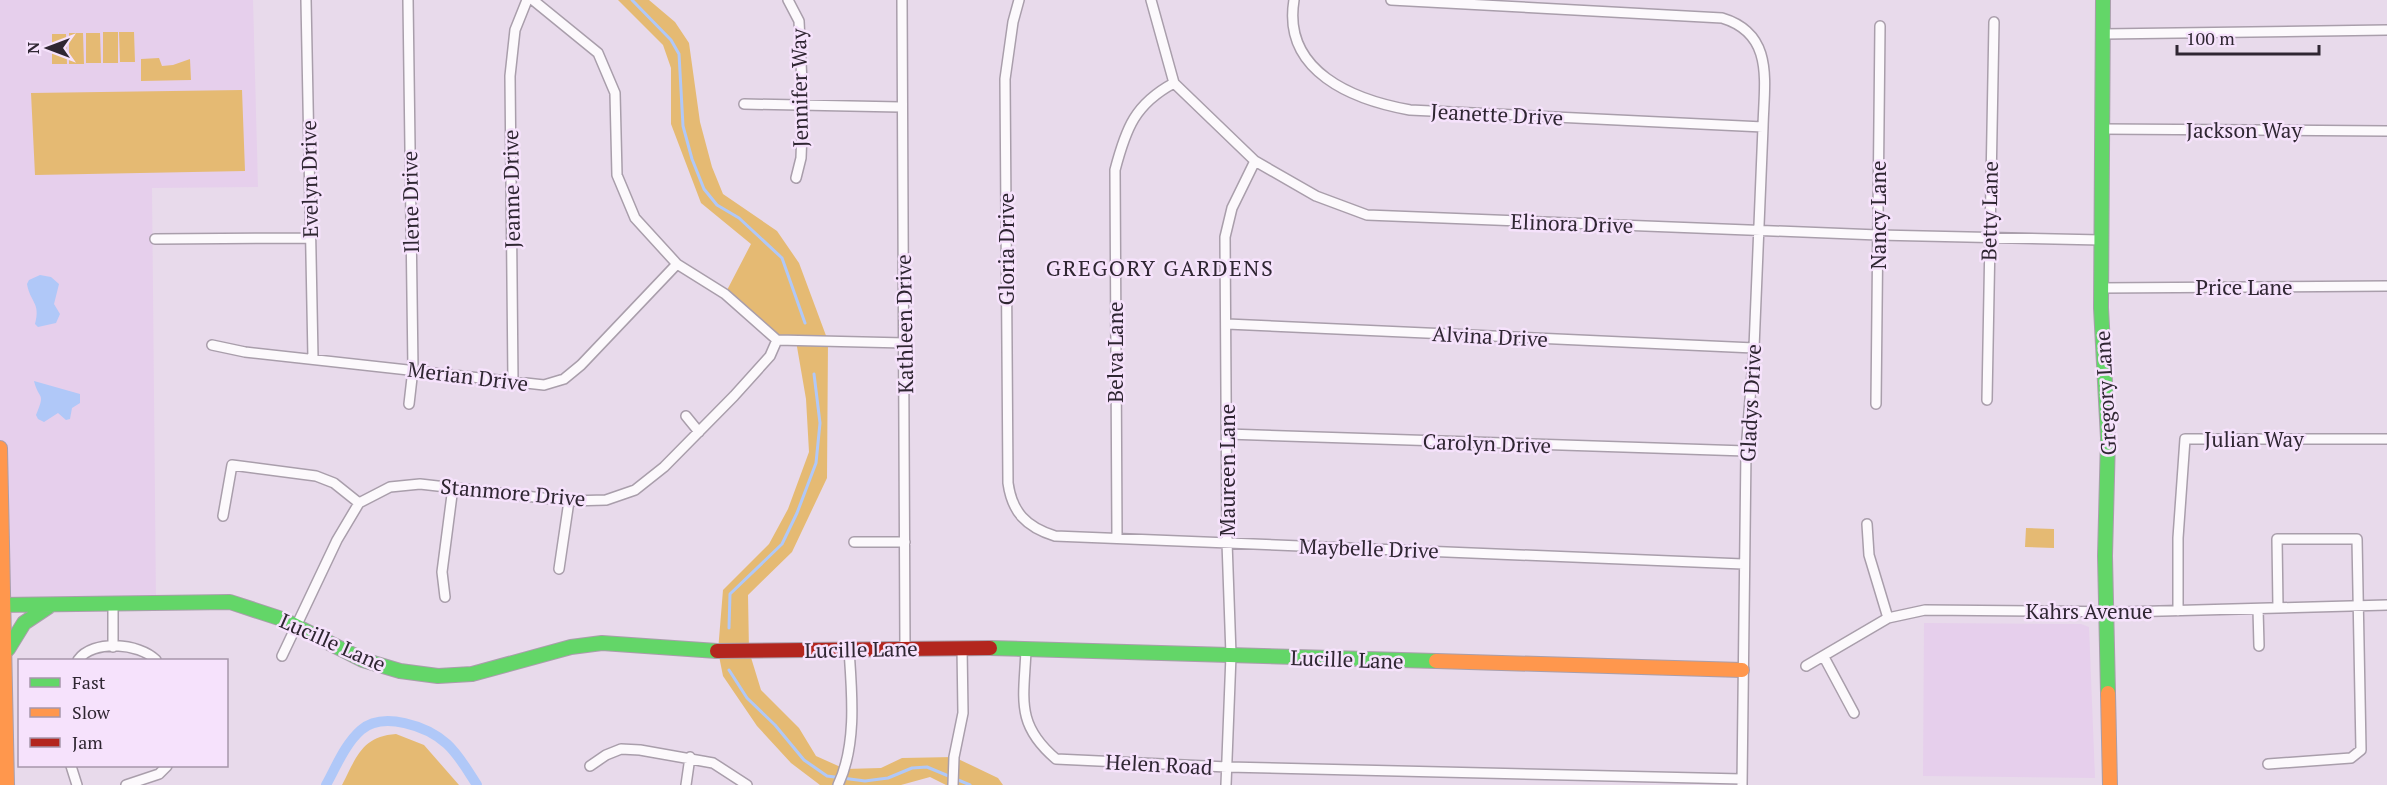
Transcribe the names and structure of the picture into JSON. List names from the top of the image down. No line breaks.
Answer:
{"streets":{"street":["Jennifer Way","Jeanette Drive","Jackson Way","Evelyn Drive","Jeanne Drive","Ilene Drive","Betty Lane","Nancy Lane","Elinora Drive","Gloria Drive","Price Lane","Kathleen Drive","Alvina Drive","Belva Lane","Merian Drive","Gregory Lane","Gladys Drive","Julian Way","Carolyn Drive","Maureen Lane","Stanmore Drive","Maybelle Drive","Kahrs Avenue","Lucille Lane","Helen Road"]},"crossings":[["Jeanette Drive","Gladys Drive"],["Jackson Way","Gregory Lane"],["Evelyn Drive","Merian Drive"],["Jeanne Drive","Merian Drive"],["Ilene Drive","Merian Drive"],["Betty Lane","Elinora Drive"],["Nancy Lane","Elinora Drive"],["Elinora Drive","Belva Lane"],["Elinora Drive","Gregory Lane"],["Elinora Drive","Gladys Drive"],["Elinora Drive","Maureen Lane"],["Gloria Drive","Maybelle Drive"],["Price Lane","Gregory Lane"],["Kathleen Drive","Lucille Lane"],["Alvina Drive","Gladys Drive"],["Alvina Drive","Maureen Lane"],["Belva Lane","Maybelle Drive"],["Gregory Lane","Kahrs Avenue"],["Gladys Drive","Carolyn Drive"],["Gladys Drive","Maybelle Drive"],["Gladys Drive","Lucille Lane"],["Gladys Drive","Helen Road"],["Julian Way","Kahrs Avenue"],["Carolyn Drive","Maureen Lane"],["Maureen Lane","Maybelle Drive"],["Maureen Lane","Lucille Lane"],["Maureen Lane","Helen Road"],["Lucille Lane","Helen Road"]],"districts":["GREGORY GARDENS"],"legend":["Fast","Slow","Jam"],"scale_bar":"100 m","north":"left"}
